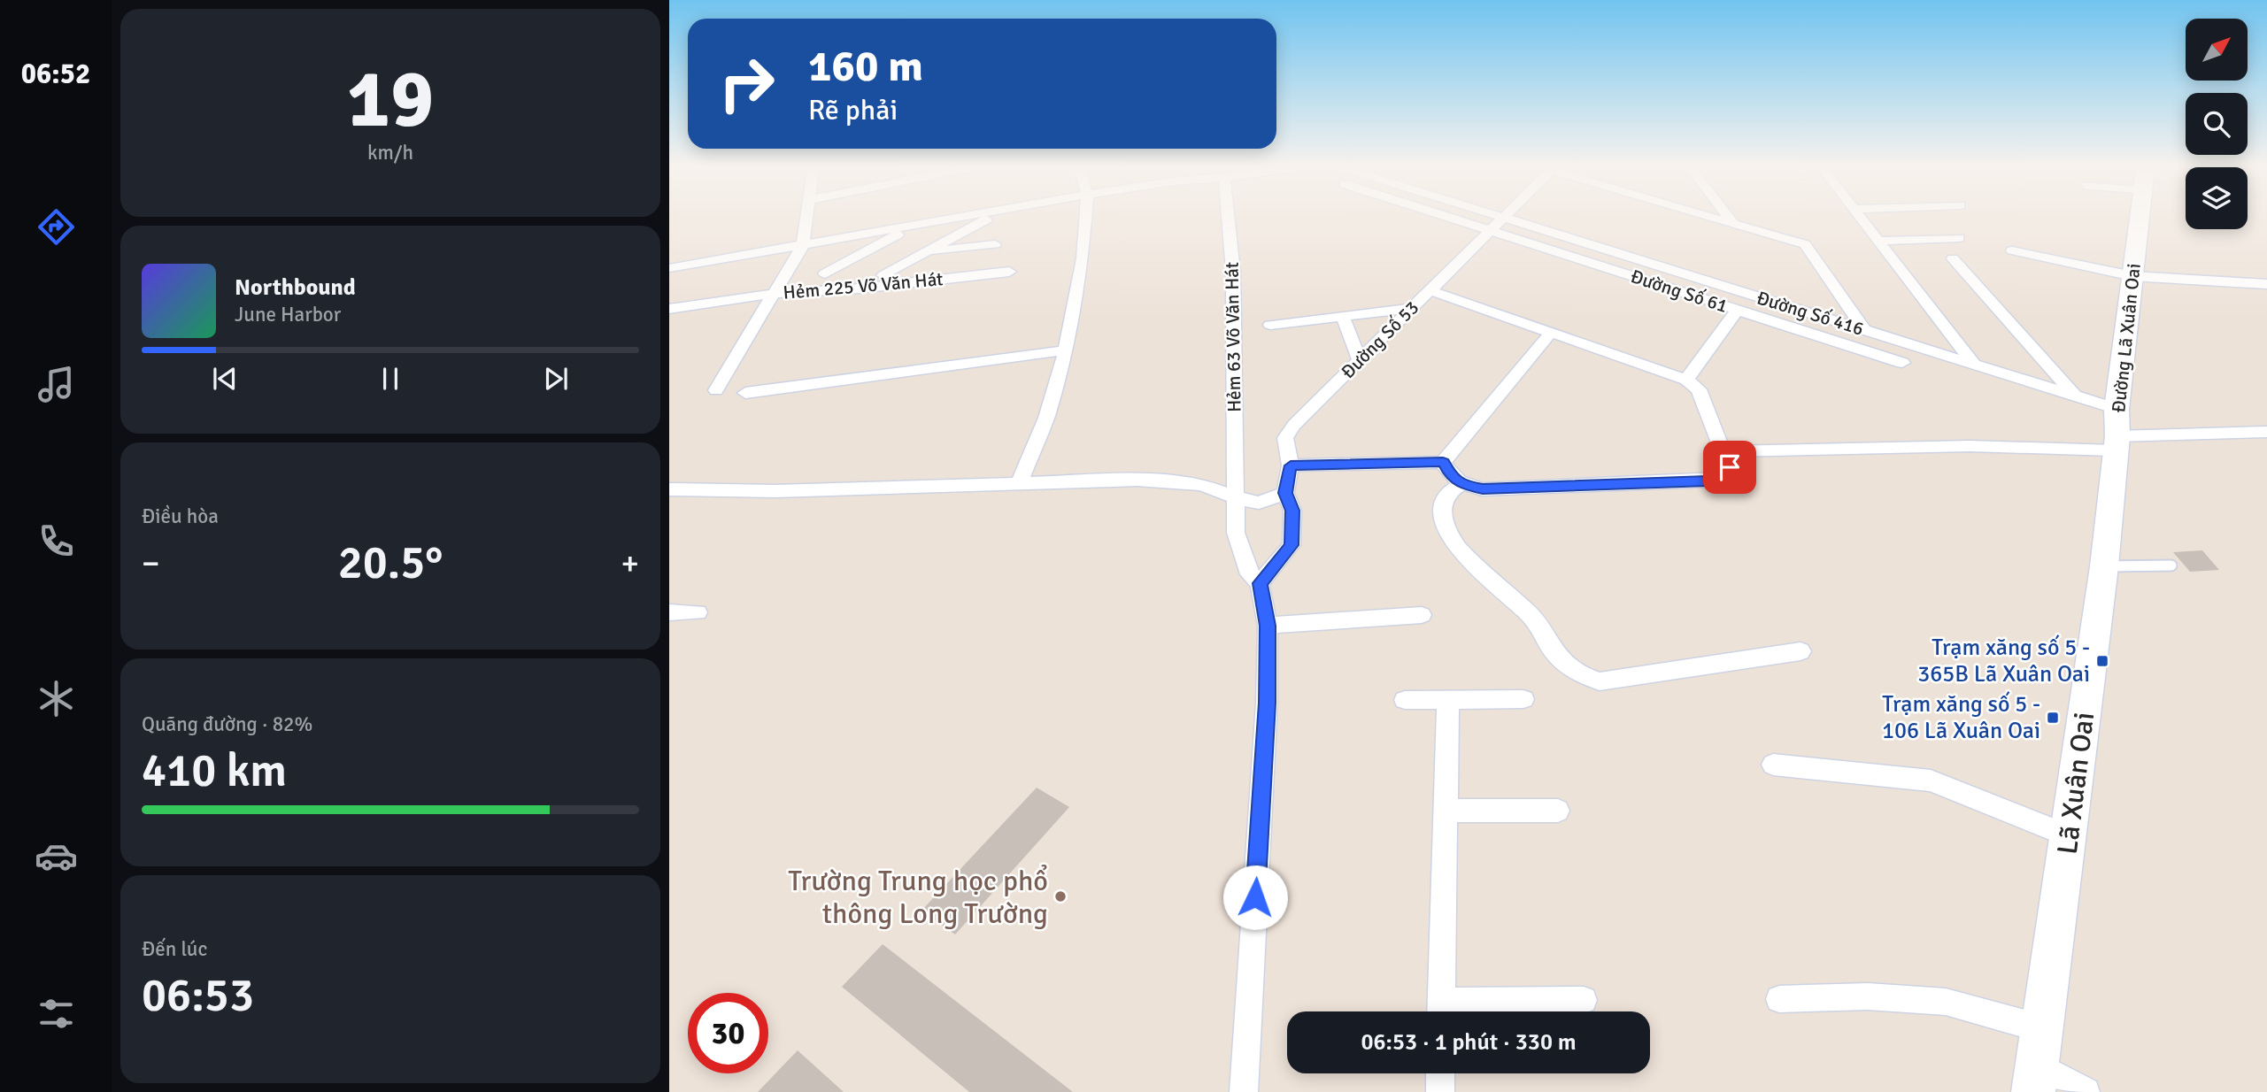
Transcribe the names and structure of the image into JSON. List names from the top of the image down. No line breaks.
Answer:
{"streets":{"main road":["Đường Lã Xuân Oai","Lã Xuân Oai"],"street":["Hẻm 225 Võ Văn Hát","Đường Số 61","Đường Số 416","Hẻm 63 Võ Văn Hát","Đường Số 53"]},"crossings":[["Đường Số 61","Đường Số 53"],["Đường Số 416","Đường Lã Xuân Oai"],["Đường Số 416","Lã Xuân Oai"],["Đường Lã Xuân Oai","Lã Xuân Oai"]],"places":{"transit":["Trạm xăng số 5 - 365B Lã Xuân Oai","Trạm xăng số 5 - 106 Lã Xuân Oai"],"other":["Trường Trung học phổ thông Long Trường"]},"north":"top right","page":{"tabs":"06:52","tile":[["19","km/h"],"Điều hòa",["Quãng đường · 82%","410 km"],["Đến lúc","06:53"]],"turn":["160 m","Rẽ phải"],"song":["Northbound","June Harbor"],"heat":["−","20.5°","+"],"limit":"30","trip":"06:53 · 1 phút · 330 m"}}
